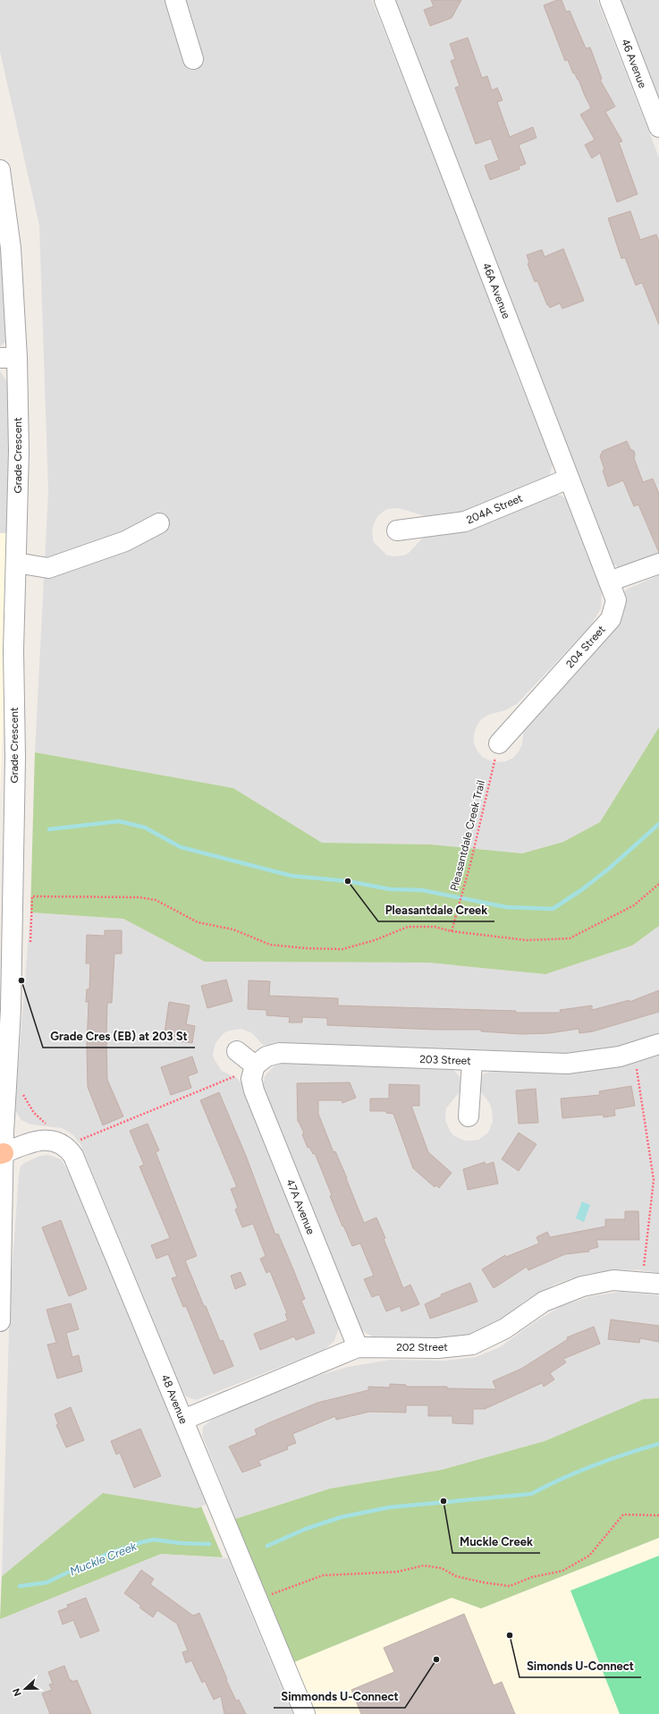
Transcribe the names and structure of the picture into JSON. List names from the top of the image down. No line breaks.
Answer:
{"streets":{"street":["46 Avenue","46A Avenue","Grade Crescent","204A Street","204 Street","203 Street","47A Avenue","202 Street","48 Avenue"],"path":["Pleasantdale Creek Trail"]},"crossings":[["46A Avenue","204A Street"],["46A Avenue","204 Street"],["Grade Crescent","48 Avenue"],["204 Street","Pleasantdale Creek Trail"],["203 Street","47A Avenue"],["47A Avenue","202 Street"],["202 Street","48 Avenue"]],"water":["Muckle Creek"],"places":["Pleasantdale Creek","Grade Cres (EB) at 203 St","Muckle Creek","Simonds U-Connect","Simmonds U-Connect"],"north":"left"}
